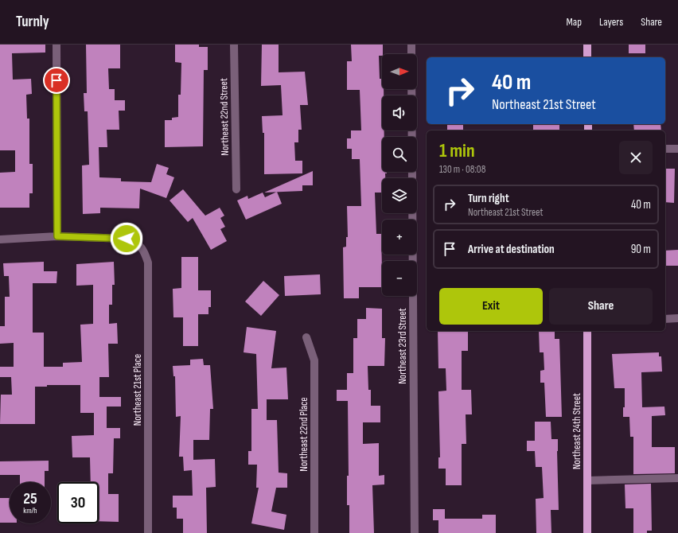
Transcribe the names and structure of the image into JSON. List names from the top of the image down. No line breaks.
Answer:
{"streets":{"main road":["Northeast 24th Street"],"street":["Northeast 22nd Street","Northeast 23rd Street","Northeast 21st Place","Northeast 22nd Place"]},"north":"right","page":{"header":"Turnly","nav":["Map","Layers","Share"],"map_buttons":["+","−"],"turn":["40 m","Northeast 21st Street"],"heading":["1 min","130 m · 08:08"],"list":[{"name":"Turn right","note":"Northeast 21st Street","value":"40 m"},{"name":"Arrive at destination","value":"90 m"}],"buttons":["Exit","Share"],"speed":"25 km/h","limit":"30"}}
